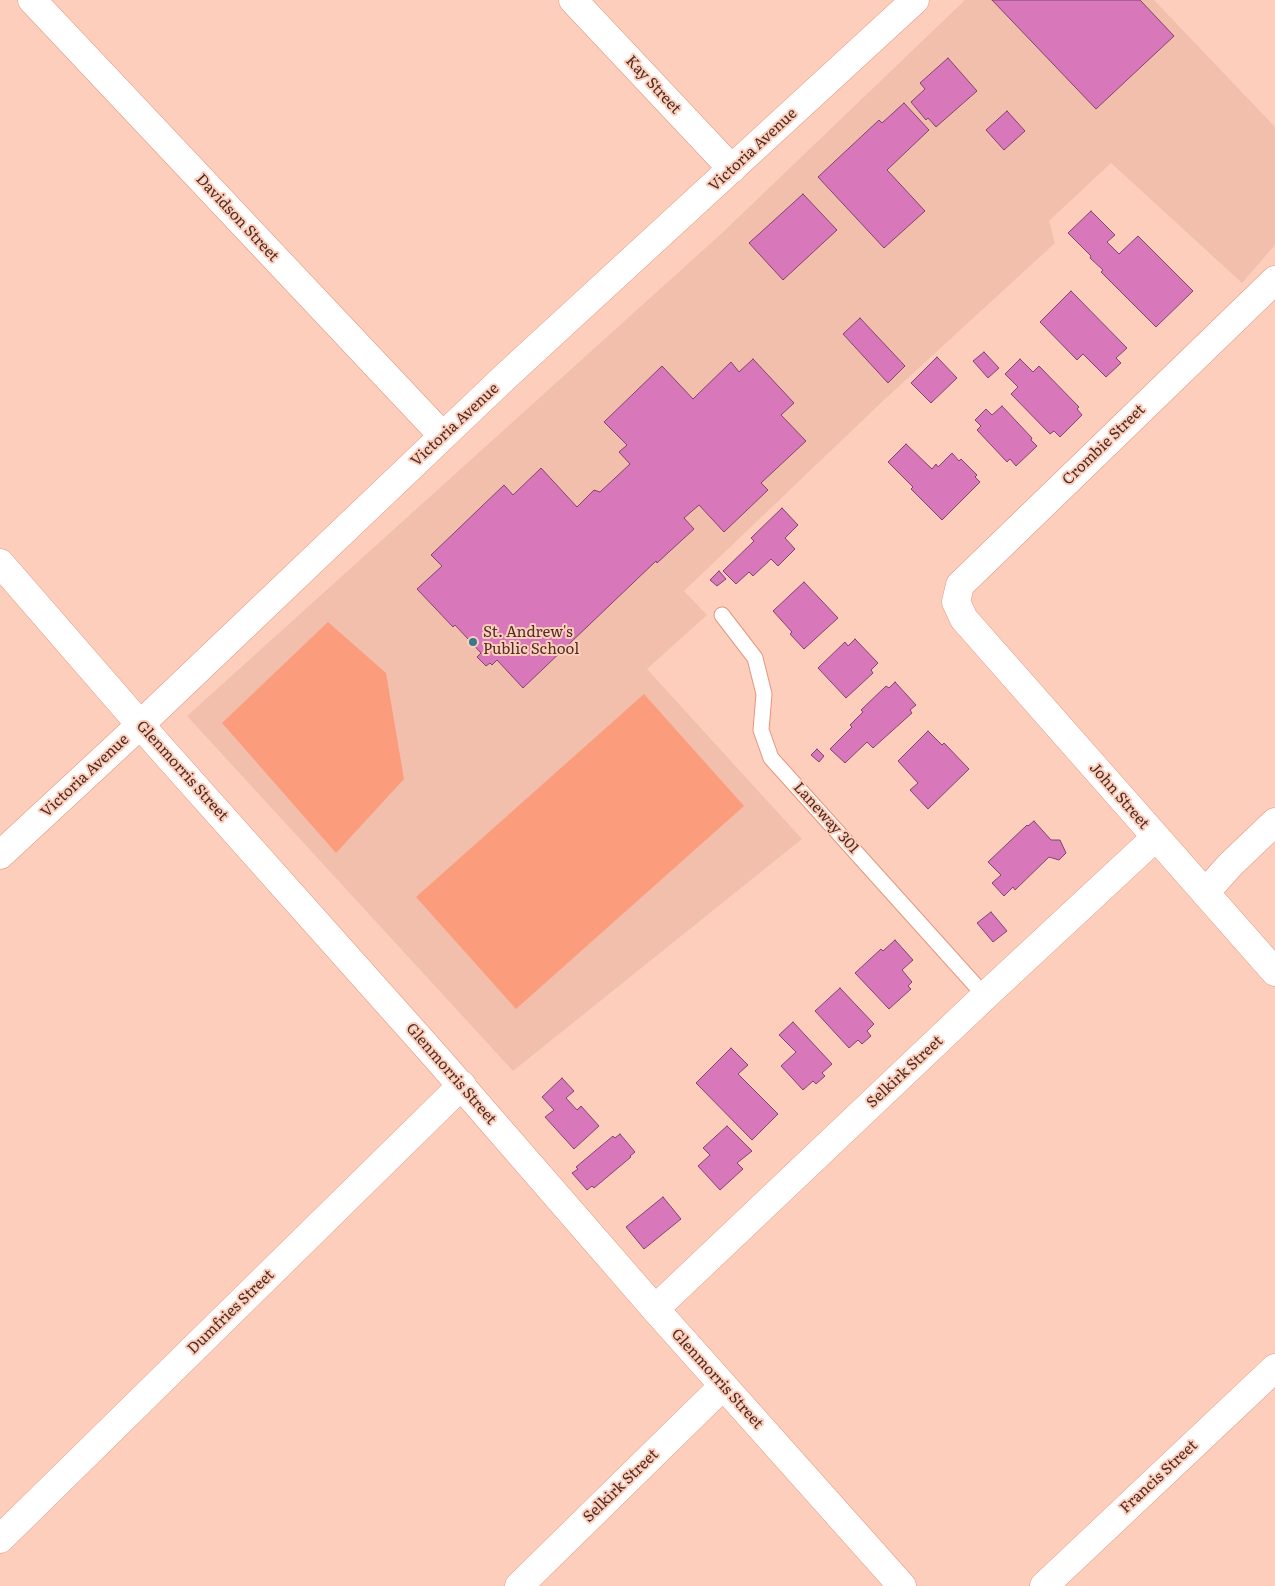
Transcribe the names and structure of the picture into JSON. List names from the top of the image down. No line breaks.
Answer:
{"streets":{"street":["Kay Street","Victoria Avenue","Davidson Street","Crombie Street","Glenmorris Street","John Street","Selkirk Street","Dumfries Street","Francis Street"],"lane":["Laneway 301"]},"crossings":[["Kay Street","Victoria Avenue"],["Victoria Avenue","Davidson Street"],["Victoria Avenue","Glenmorris Street"],["Crombie Street","John Street"],["Glenmorris Street","Selkirk Street"],["Glenmorris Street","Dumfries Street"],["John Street","Selkirk Street"],["Laneway 301","Selkirk Street"]],"places":["St. Andrew's Public School"]}
